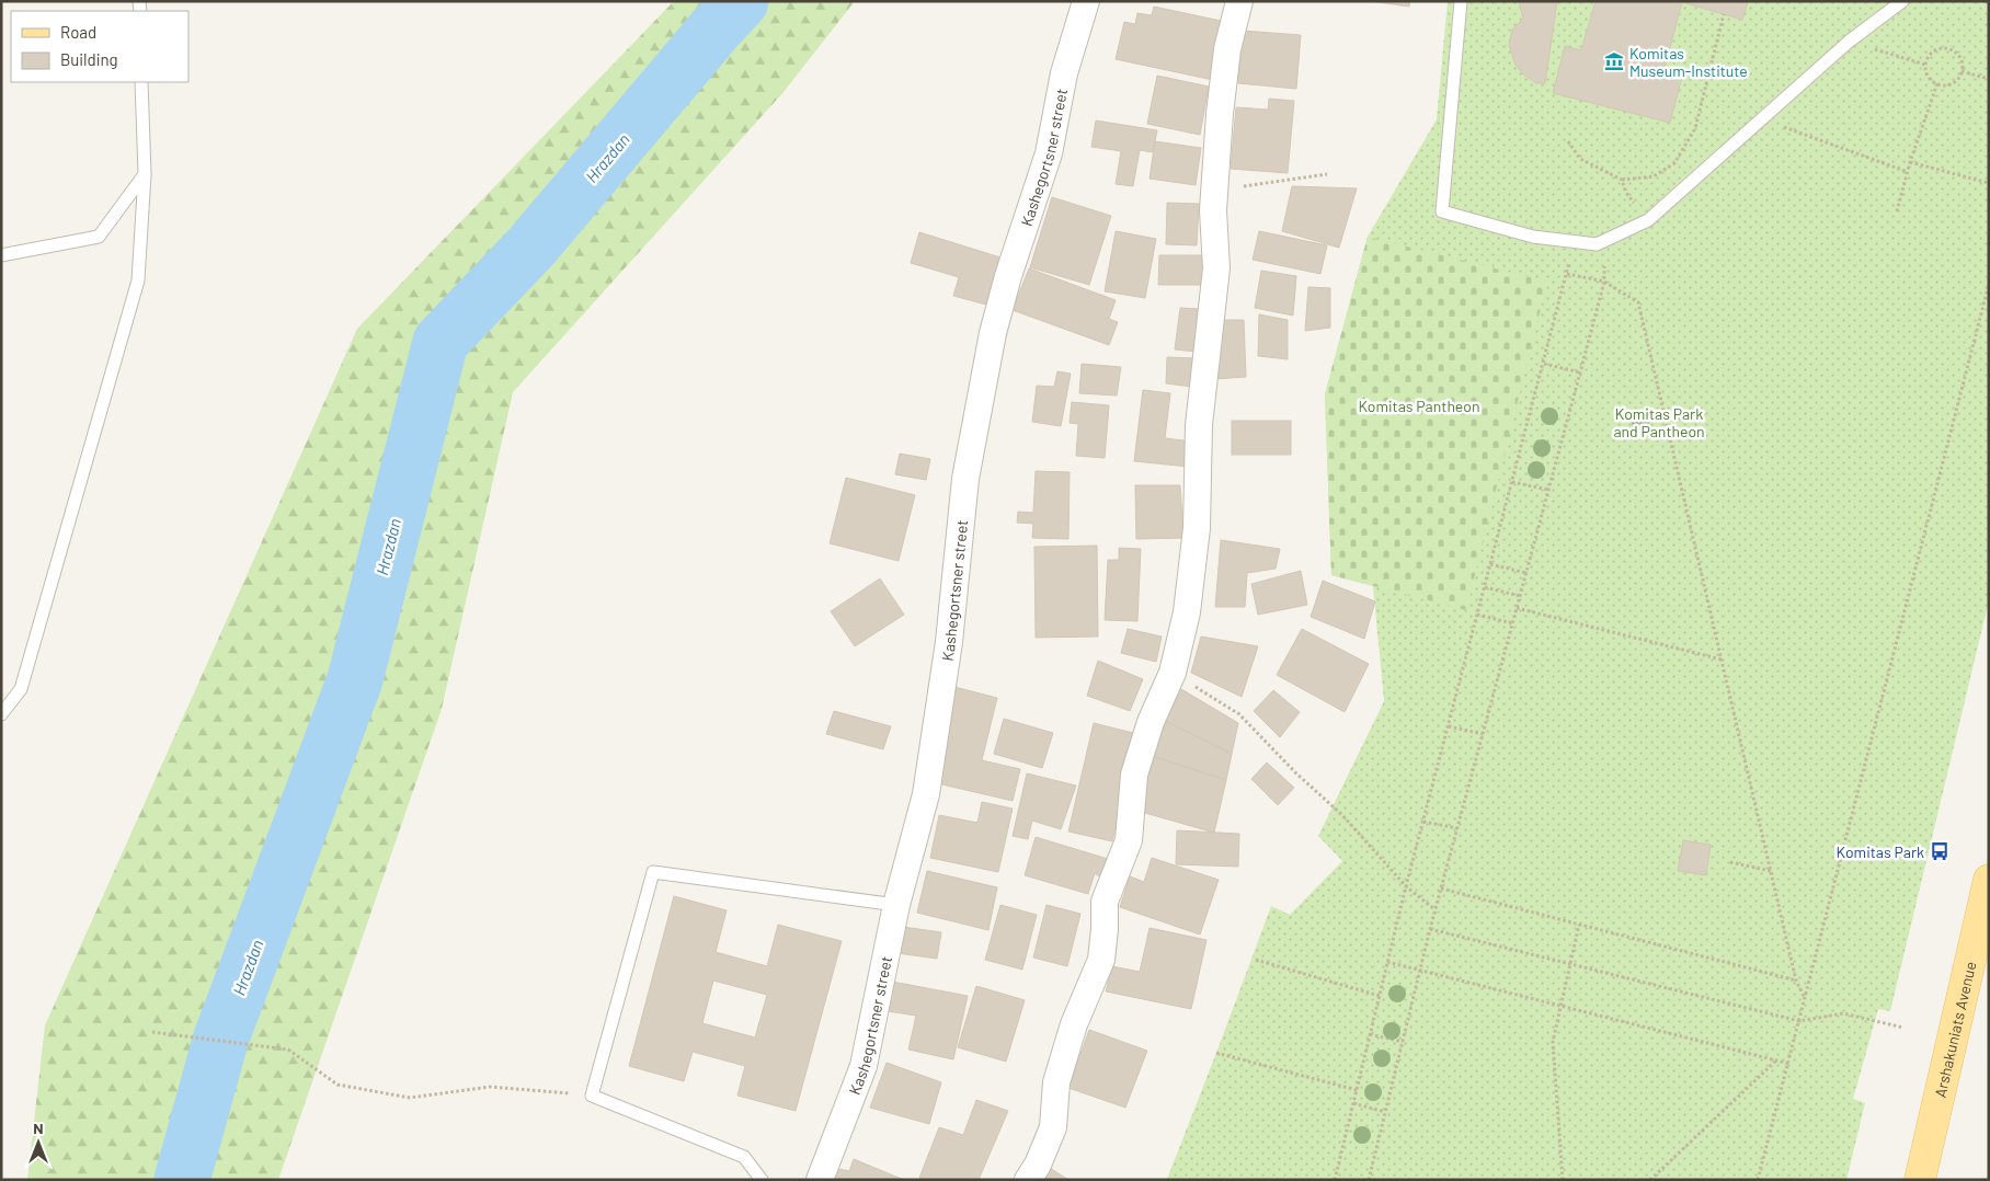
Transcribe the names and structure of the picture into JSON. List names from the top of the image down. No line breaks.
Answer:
{"streets":{"main road":["Arshakuniats Avenue"],"street":["Kashegortsner street"]},"water":["Hrazdan"],"parks":["Komitas Pantheon","Komitas Park and Pantheon"],"places":{"museum":["Komitas Museum-Institute"],"bus stop":["Komitas Park"]},"legend":["Road","Building"],"north":"top"}
